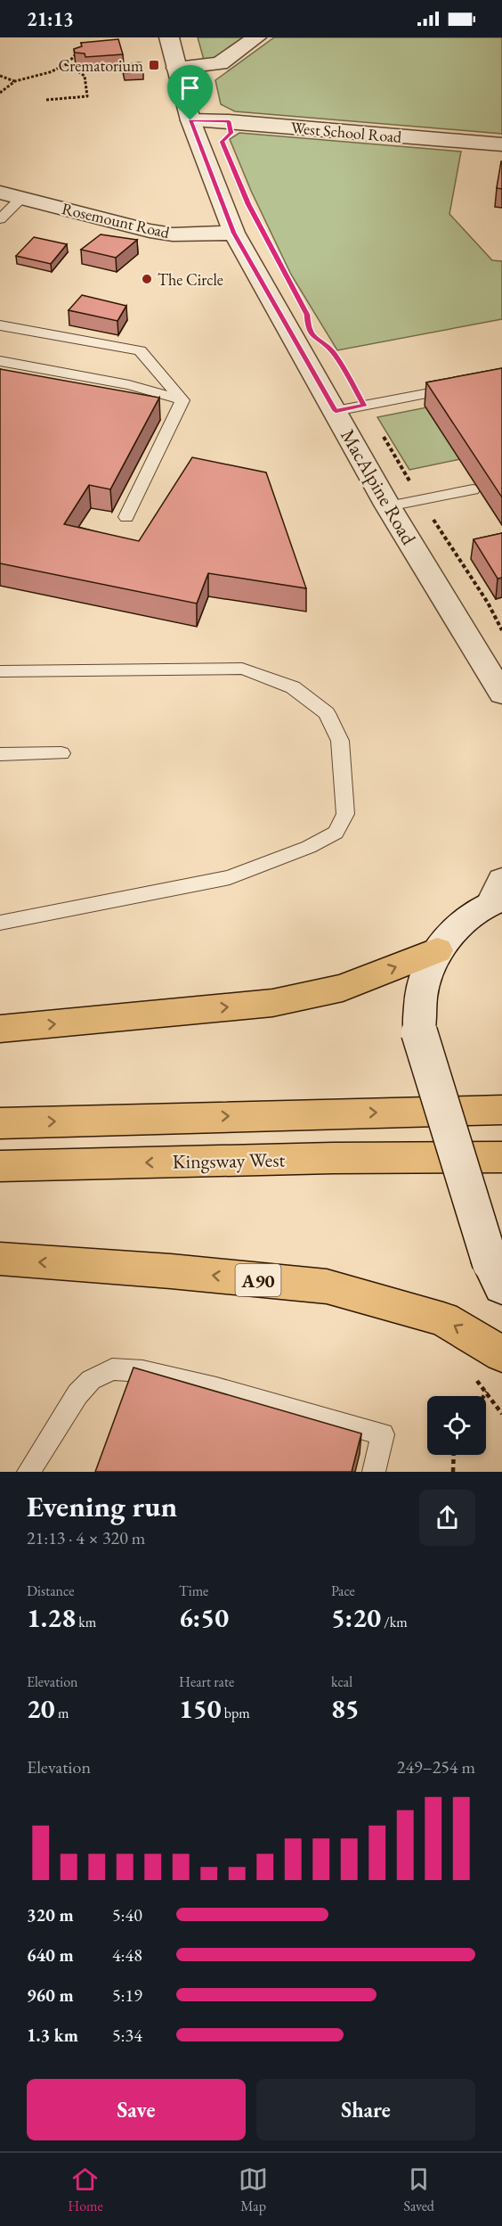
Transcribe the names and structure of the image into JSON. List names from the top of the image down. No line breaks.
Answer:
{"streets":{"highway":["Kingsway West","A90"],"street":["West School Road","Rosemount Road","MacAlpine Road"]},"crossings":[["West School Road","MacAlpine Road"],["Rosemount Road","MacAlpine Road"]],"places":{"transit":["Crematorium"],"other":["The Circle"]},"page":{"status":"21:13","heading":["Evening run","21:13 · 4 × 320 m"],"stats":[["Distance","1.28 km"],["Time","6:50"],["Pace","5:20 /km"],["Elevation","20 m"],["Heart rate","150 bpm"],["kcal","85"]],"chart":["Elevation","249–254 m"],"list":[{"name":"320 m","note":"5:40"},{"name":"640 m","note":"4:48"},{"name":"960 m","note":"5:19"},{"name":"1.3 km","note":"5:34"}],"buttons":["Save","Share"],"tabs":["Home","Map","Saved"]}}
